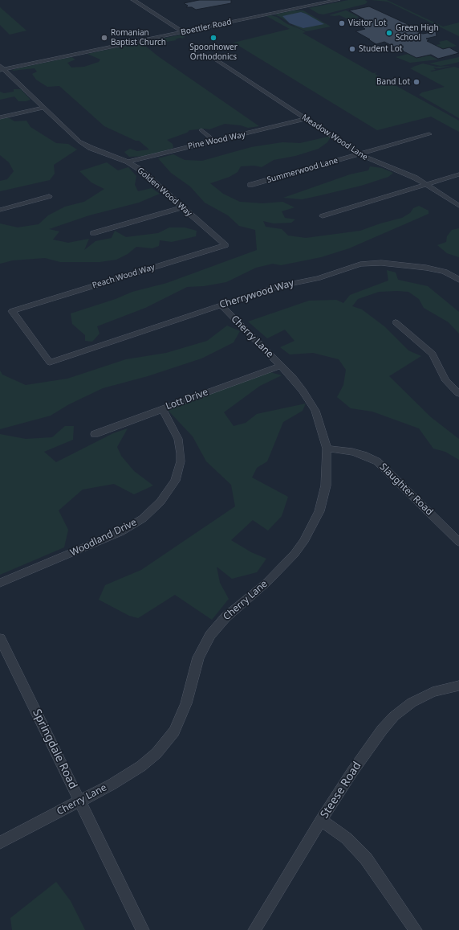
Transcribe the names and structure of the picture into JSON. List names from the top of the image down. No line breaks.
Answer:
{"streets":{"street":["Boettler Road","Meadow Wood Lane","Pine Wood Way","Summerwood Lane","Golden Wood Way","Peach Wood Way","Cherrywood Way","Cherry Lane","Lott Drive","Slaughter Road","Woodland Drive","Springdale Road","Steese Road"]},"crossings":[["Boettler Road","Golden Wood Way"],["Meadow Wood Lane","Pine Wood Way"],["Meadow Wood Lane","Summerwood Lane"],["Pine Wood Way","Golden Wood Way"],["Golden Wood Way","Peach Wood Way"],["Peach Wood Way","Cherrywood Way"],["Cherrywood Way","Cherry Lane"],["Cherry Lane","Lott Drive"],["Cherry Lane","Slaughter Road"],["Cherry Lane","Springdale Road"],["Lott Drive","Woodland Drive"]],"places":["Visitor Lot","Green High School","Romanian Baptist Church","Spoonhower Orthodonics","Student Lot","Band Lot"]}
